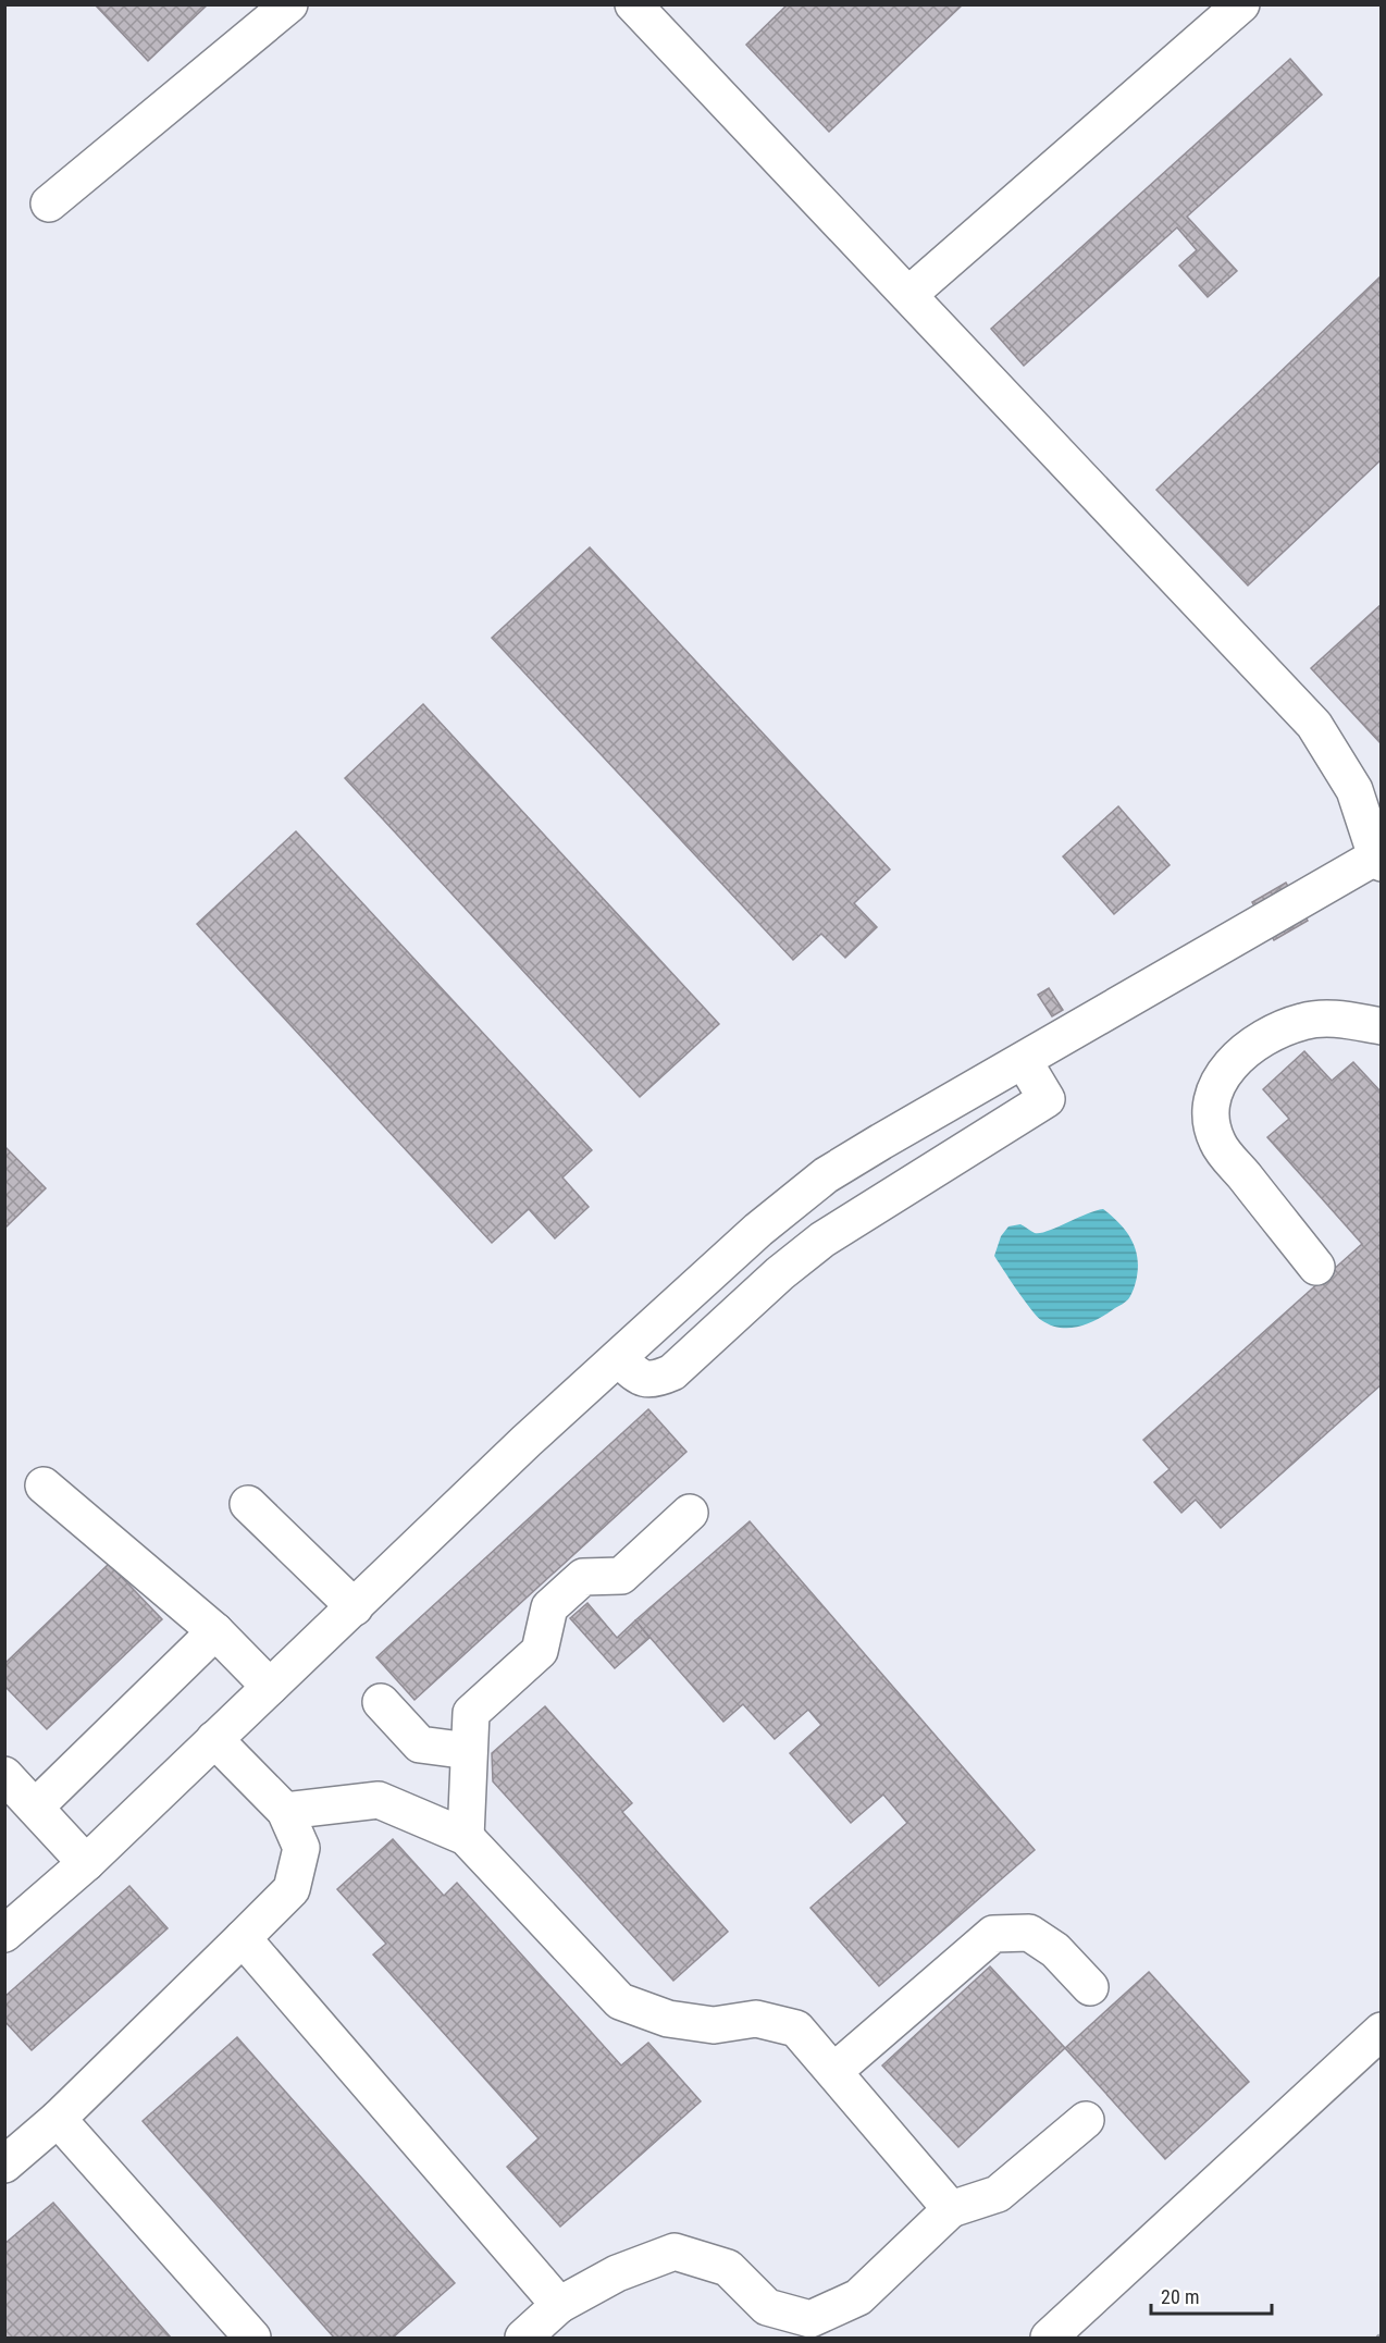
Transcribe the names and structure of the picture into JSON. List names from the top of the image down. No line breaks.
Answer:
{"scale_bar":"20 m"}
